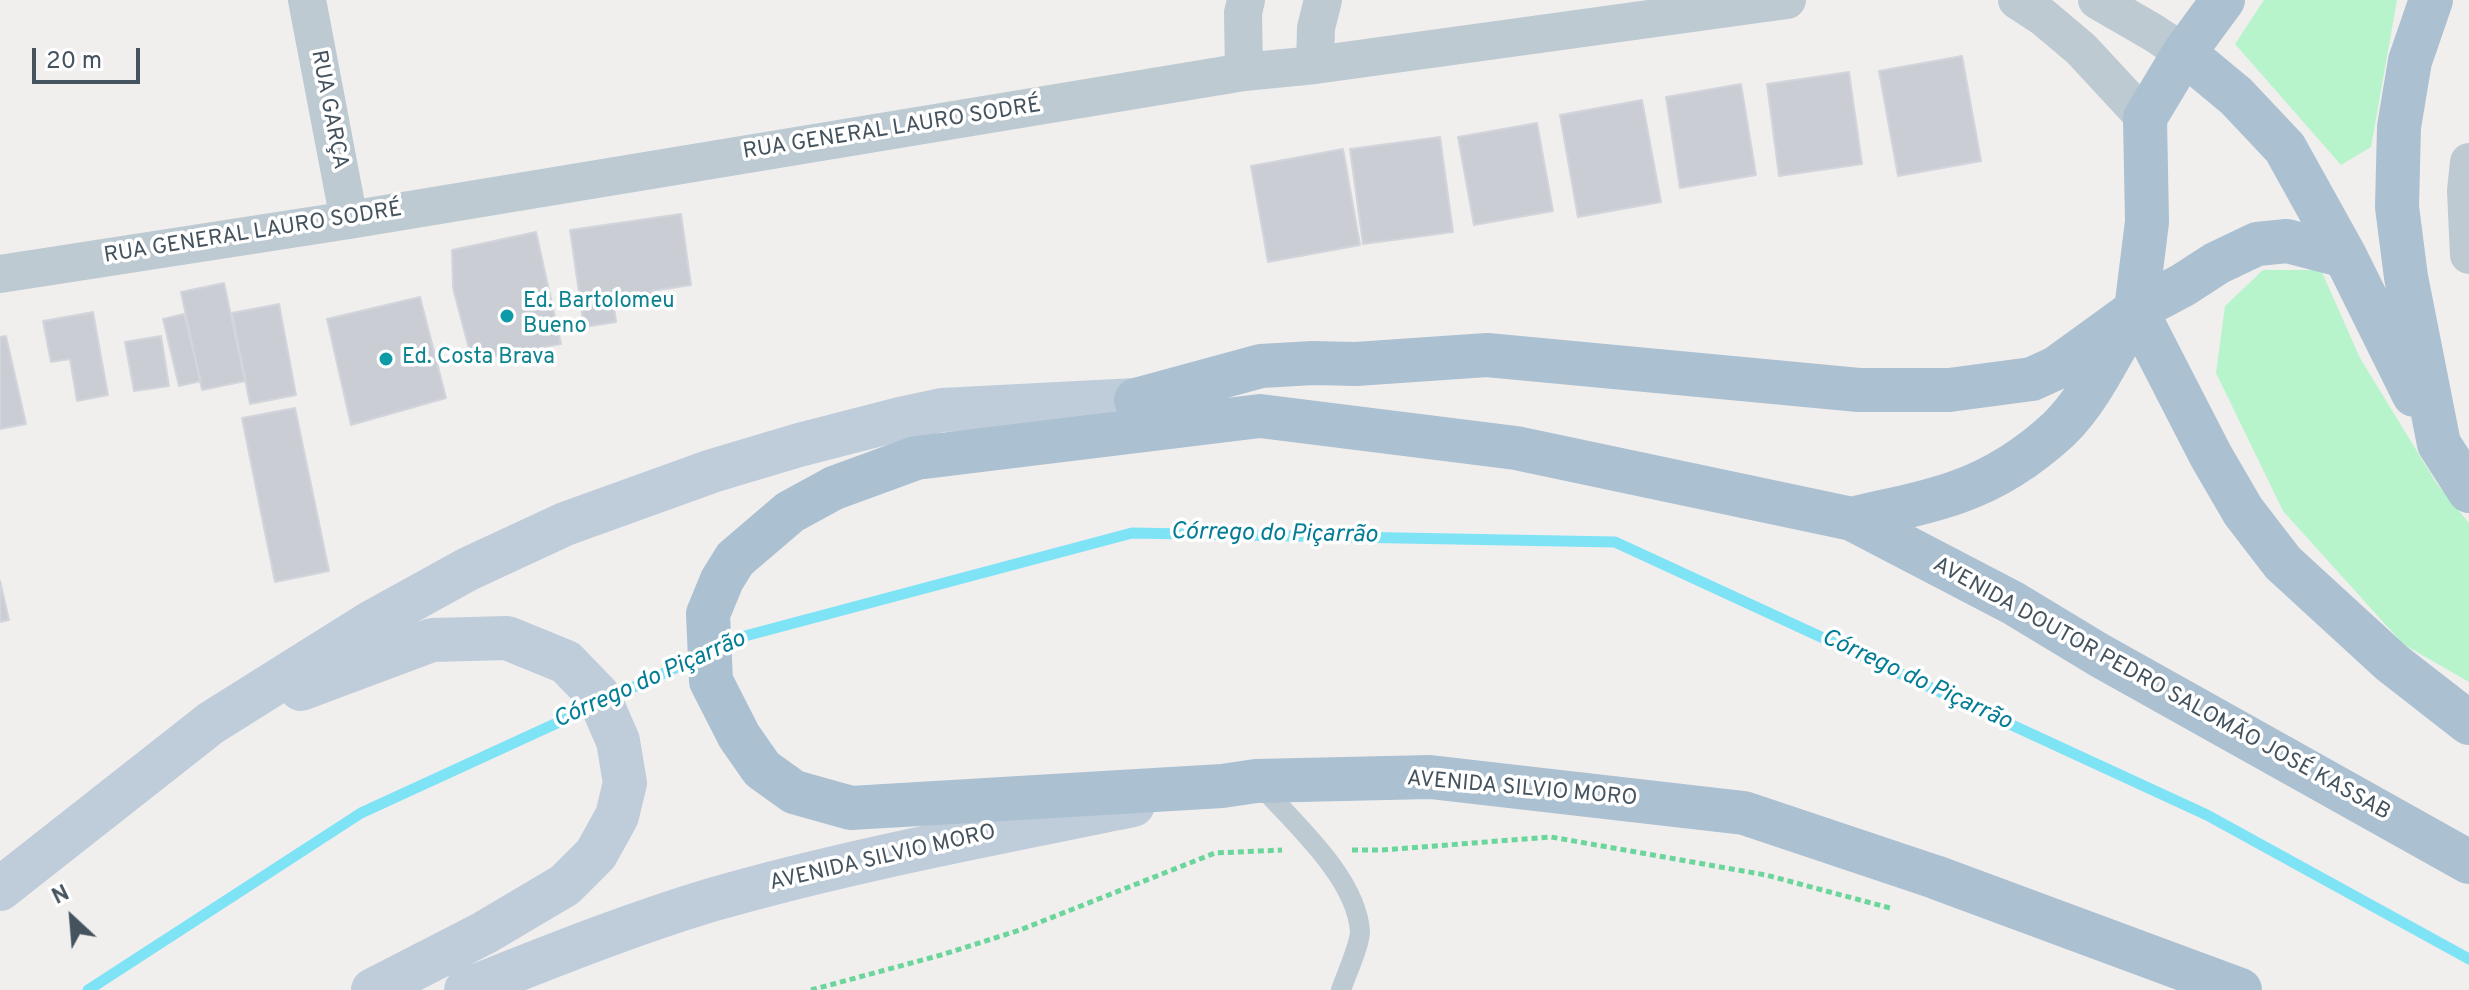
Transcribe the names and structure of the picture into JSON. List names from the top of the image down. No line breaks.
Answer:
{"streets":{"main road":["AVENIDA DOUTOR PEDRO SALOMÃO JOSÉ KASSAB","AVENIDA SILVIO MORO"],"street":["RUA GARÇA","RUA GENERAL LAURO SODRÉ"]},"crossings":[["RUA GARÇA","RUA GENERAL LAURO SODRÉ"]],"water":["Córrego do Piçarrão"],"places":["Ed. Bartolomeu Bueno","Ed. Costa Brava"],"scale_bar":"20 m","north":"top left"}
